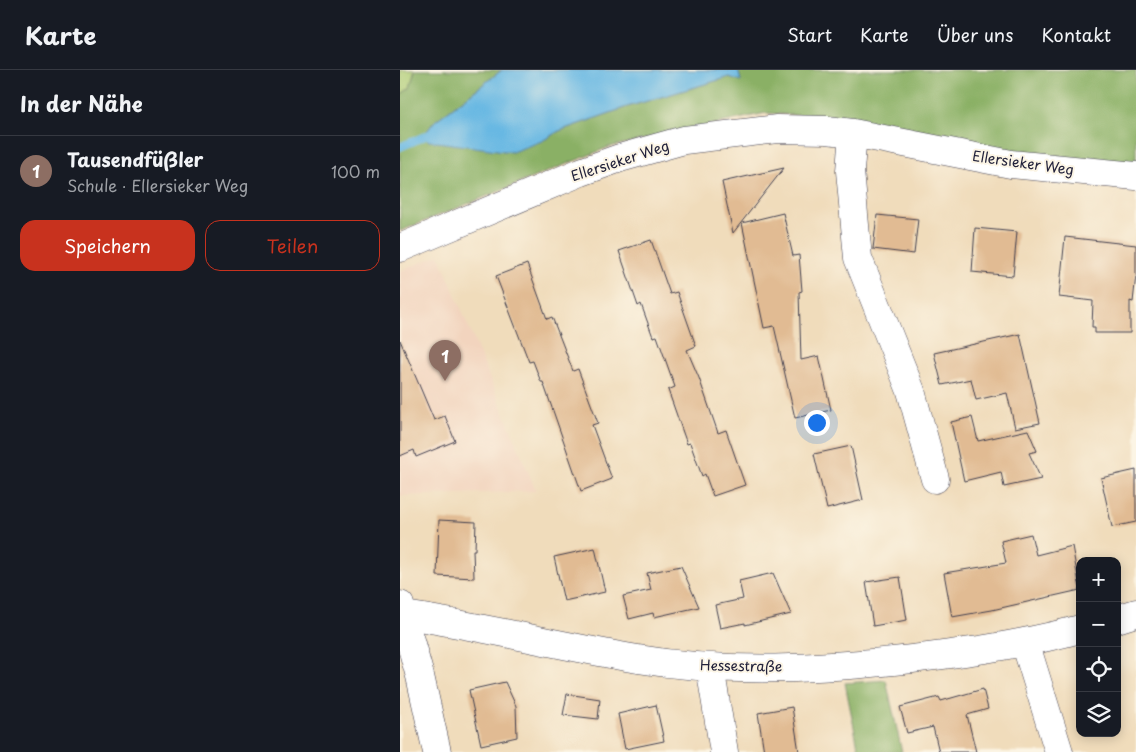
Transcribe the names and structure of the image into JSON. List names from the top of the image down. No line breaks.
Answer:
{"streets":{"street":["Ellersieker Weg","Hessestraße"]},"page":{"header":"Karte","nav":["Start","Karte","Über uns","Kontakt"],"heading":"In der Nähe","list":[{"mark":"1","name":"Tausendfüßler","note":"Schule · Ellersieker Weg","value":"100 m"}],"buttons":["Speichern","Teilen"],"pins":"1","map_buttons":["+","−"]}}
